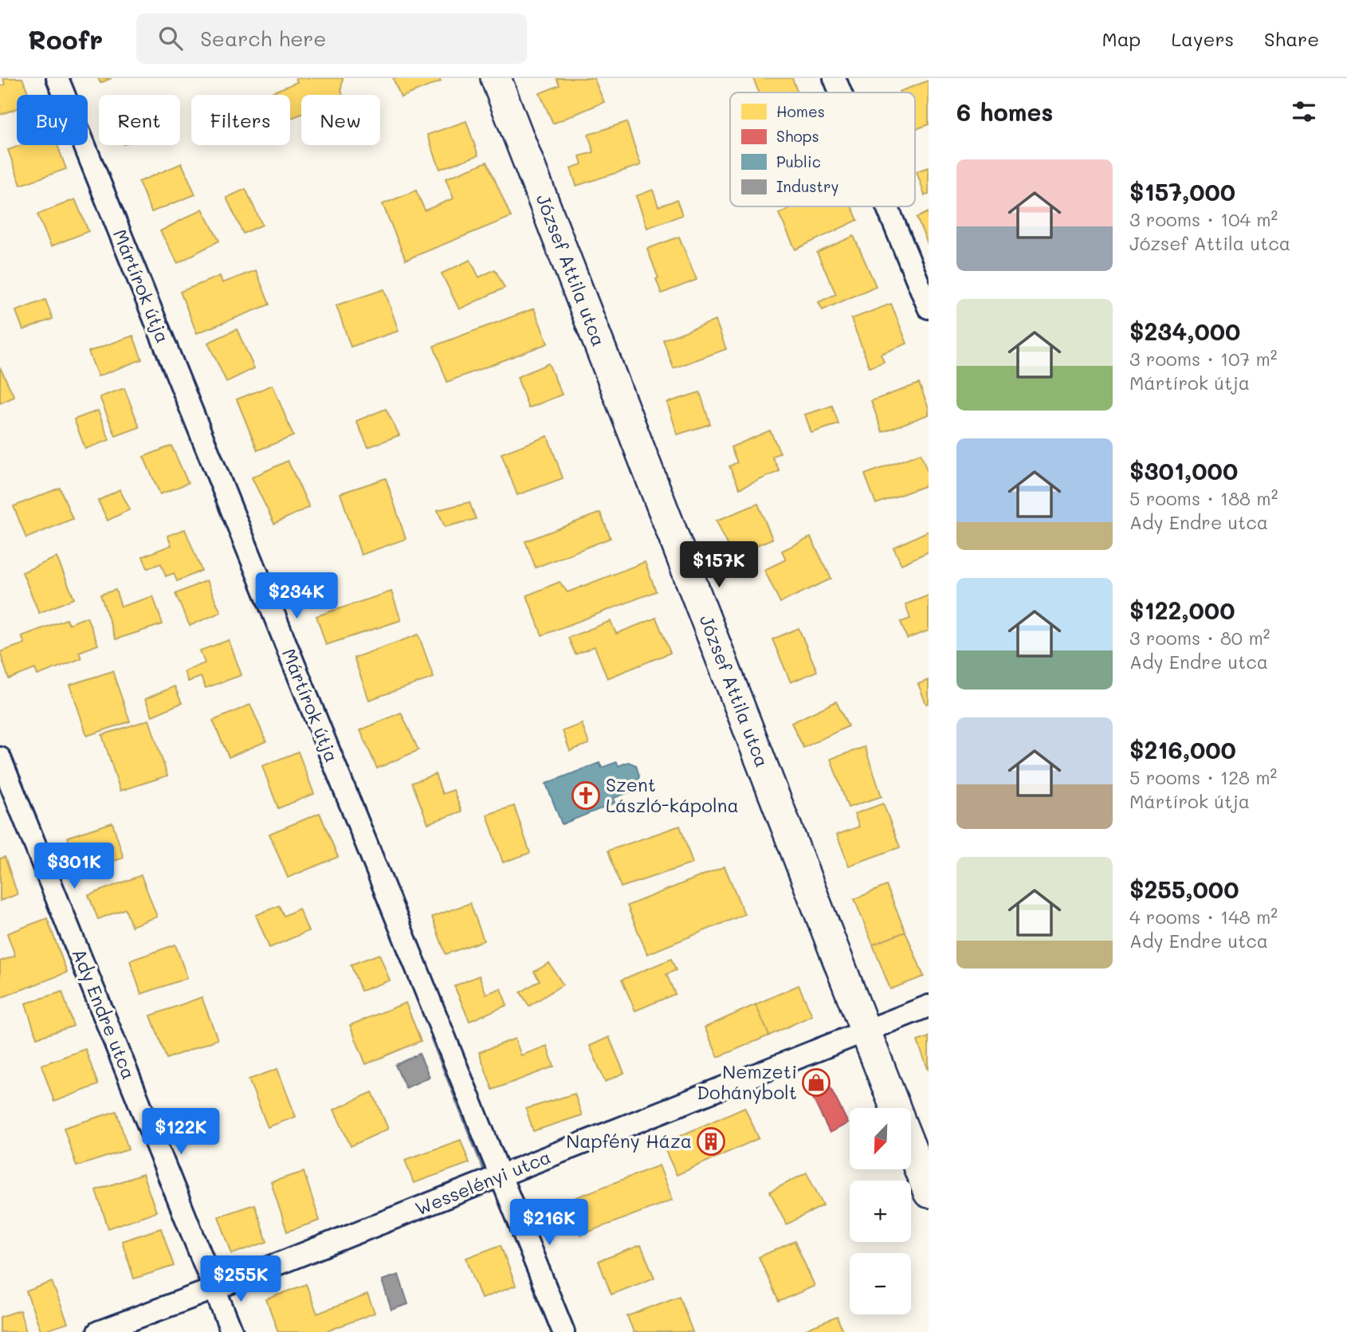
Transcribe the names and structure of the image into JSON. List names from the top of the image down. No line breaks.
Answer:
{"streets":{"street":["József Attila utca","Mártírok útja","Ady Endre utca","Wesselényi utca"]},"crossings":[["József Attila utca","Wesselényi utca"],["Mártírok útja","Wesselényi utca"],["Ady Endre utca","Wesselényi utca"]],"places":{"church":["Szent László-kápolna"],"shop":["Nemzeti Dohánybolt"],"building":["Napfény Háza"]},"legend":["Homes","Shops","Public","Industry"],"north":"bottom left","page":{"header":"Roofr","search":"Search here","nav":["Map","Layers","Share"],"heading":"6 homes","chip":["Buy","Rent","Filters","New"],"list":[{"name":"$157,000","note":"3 rooms · 104 m² · József Attila utca"},{"name":"$234,000","note":"3 rooms · 107 m² · Mártírok útja"},{"name":"$301,000","note":"5 rooms · 188 m² · Ady Endre utca"},{"name":"$122,000","note":"3 rooms · 80 m² · Ady Endre utca"},{"name":"$216,000","note":"5 rooms · 128 m² · Mártírok útja"},{"name":"$255,000","note":"4 rooms · 148 m² · Ady Endre utca"}],"price":["$157K","$234K","$301K","$122K","$216K","$255K"],"map_buttons":["+","−"]}}
